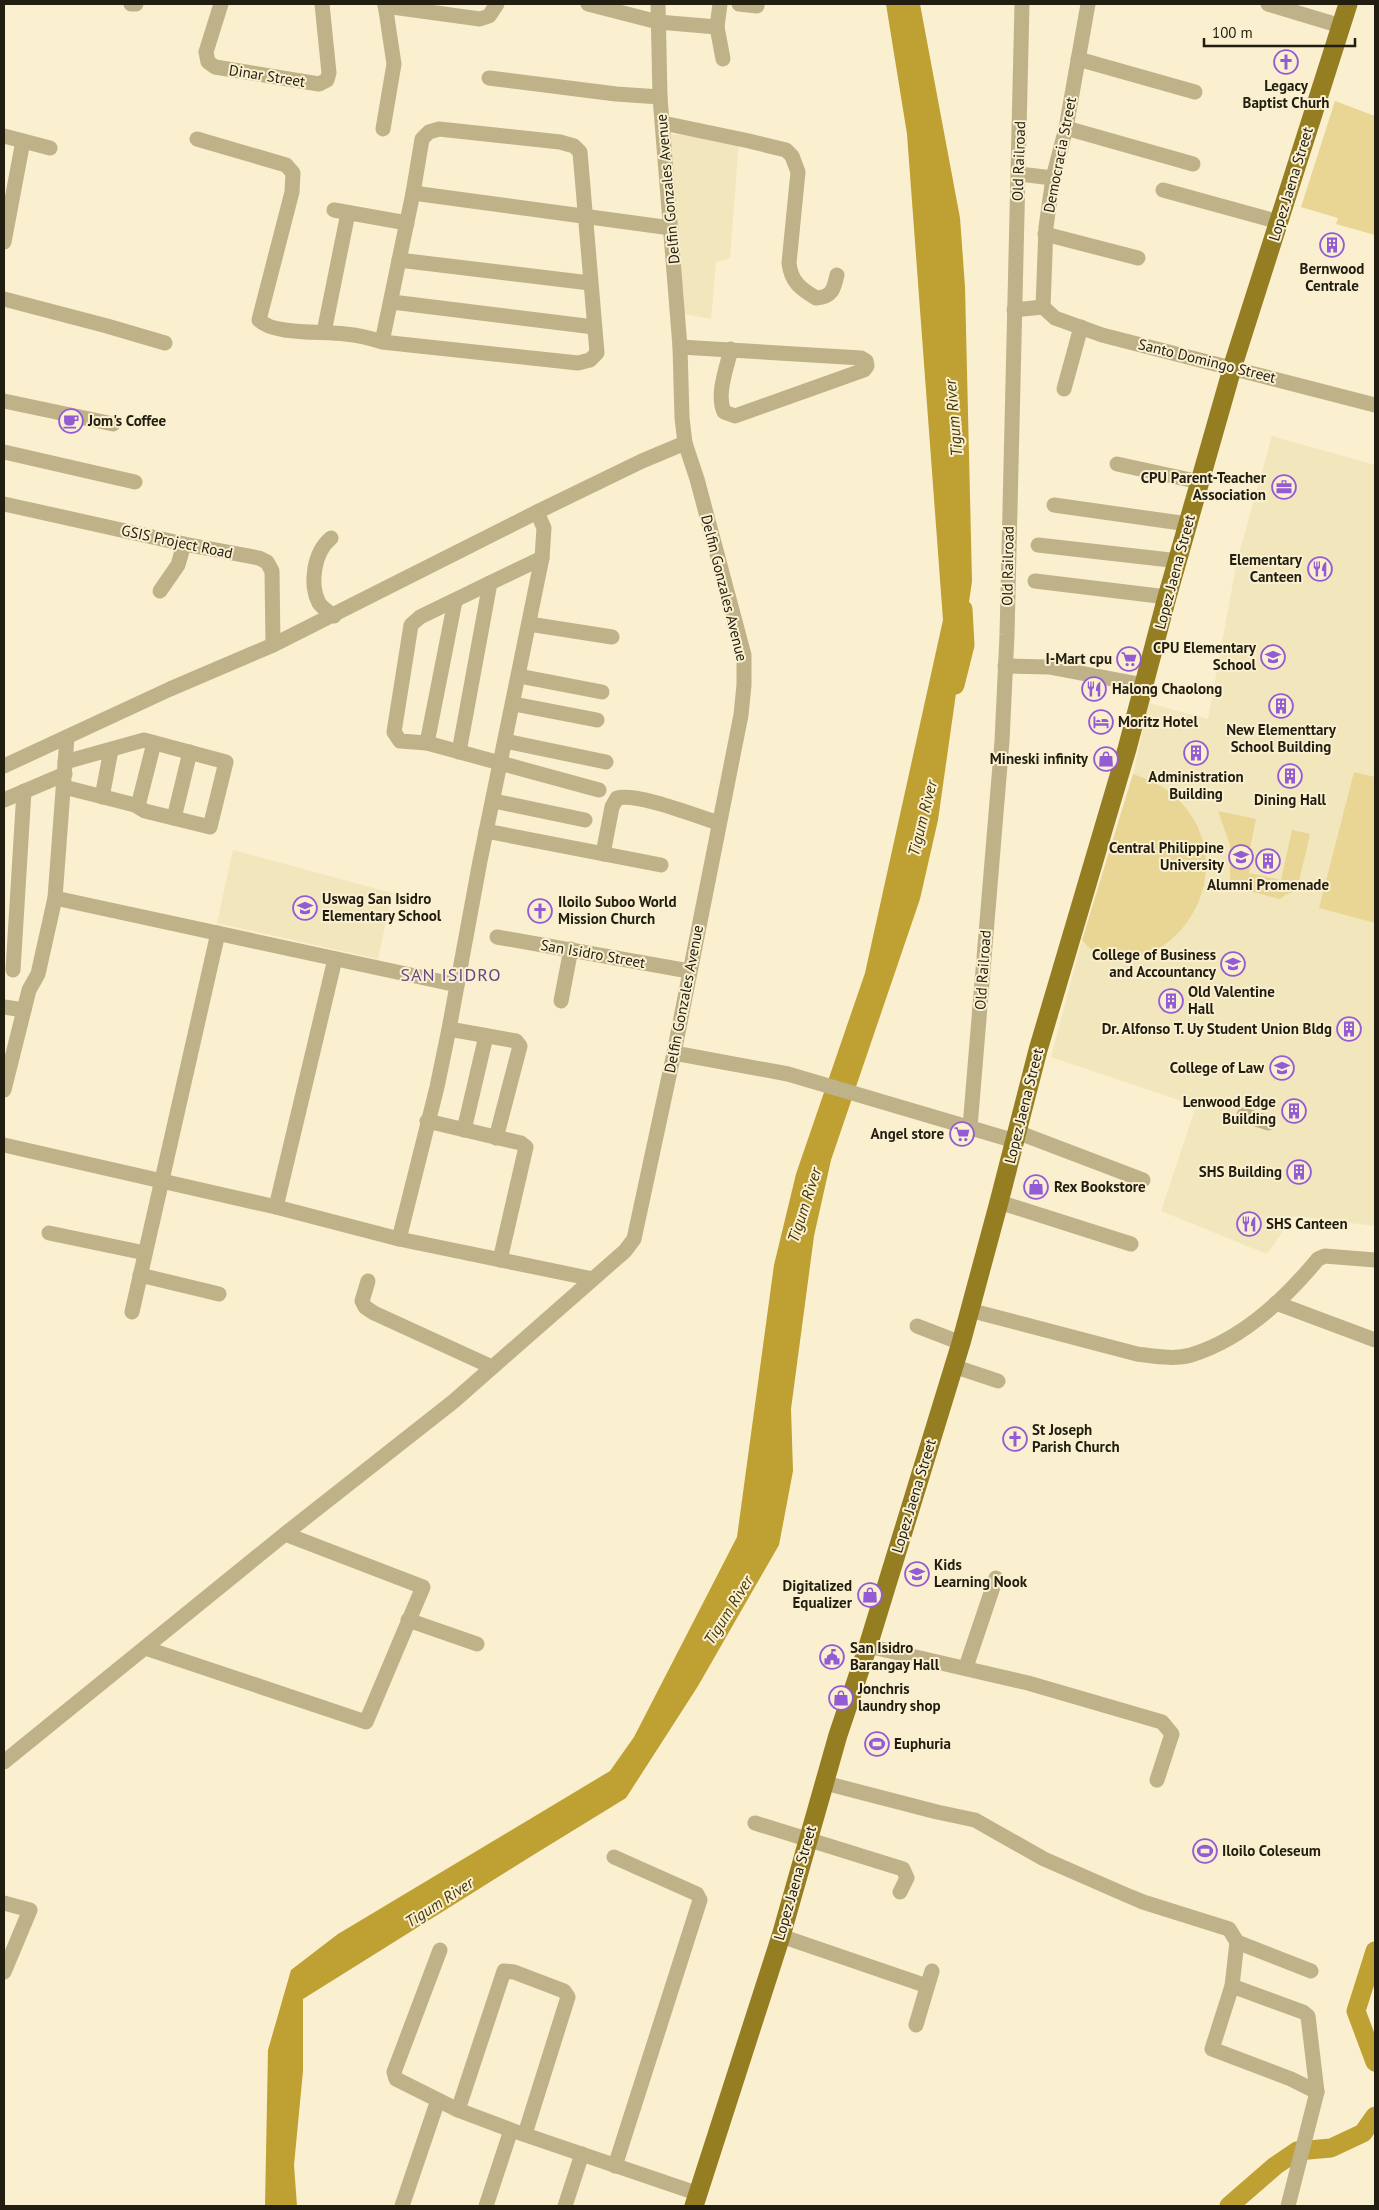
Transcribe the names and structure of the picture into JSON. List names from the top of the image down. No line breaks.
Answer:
{"streets":{"main road":["Lopez Jaena Street"],"street":["Dinar Street","Democracia Street","Old Railroad","Delfin Gonzales Avenue","Santo Domingo Street","GSIS Project Road","San Isidro Street"]},"crossings":[["Democracia Street","Santo Domingo Street"],["Lopez Jaena Street","Santo Domingo Street"],["Delfin Gonzales Avenue","San Isidro Street"]],"districts":["SAN ISIDRO"],"water":["Tigum River"],"places":{"church":["Legacy Baptist Churh","Iloilo Suboo World Mission Church","St Joseph Parish Church"],"building":["Bernwood Centrale","New Elementtary School Building","Administration Building","Dining Hall","Alumni Promenade","Old Valentine Hall","Dr. Alfonso T. Uy Student Union Bldg","Lenwood Edge Building","SHS Building"],"cafe":["Jom's Coffee"],"office":["CPU Parent-Teacher Association"],"restaurant":["Elementary Canteen","Halong Chaolong","SHS Canteen"],"school or university":["CPU Elementary School","Central Philippine University","Uswag San Isidro Elementary School","College of Business and Accountancy","College of Law","Kids Learning Nook"],"supermarket":["I-Mart cpu","Angel store"],"hotel":["Moritz Hotel"],"shop":["Mineski infinity","Rex Bookstore","Digitalized Equalizer","Jonchris laundry shop"],"public building":["San Isidro Barangay Hall"],"sports":["Euphuria","Iloilo Coleseum"]},"scale_bar":"100 m"}
